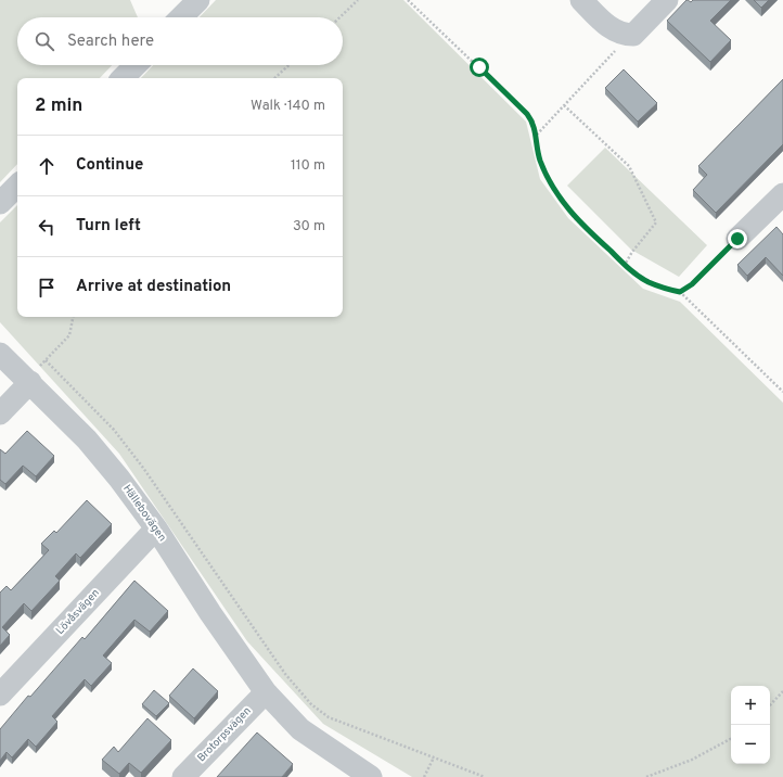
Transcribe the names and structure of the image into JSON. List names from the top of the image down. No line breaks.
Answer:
{"streets":{"street":["Hällebovägen","Lövåsvägen","Brotorpsvägen"]},"crossings":[["Hällebovägen","Lövåsvägen"],["Hällebovägen","Brotorpsvägen"]],"page":{"search":"Search here","heading":["2 min","Walk · 140 m"],"list":[["Continue","110 m"],["Turn left","30 m"],"Arrive at destination"],"map_buttons":["+","−"]}}
